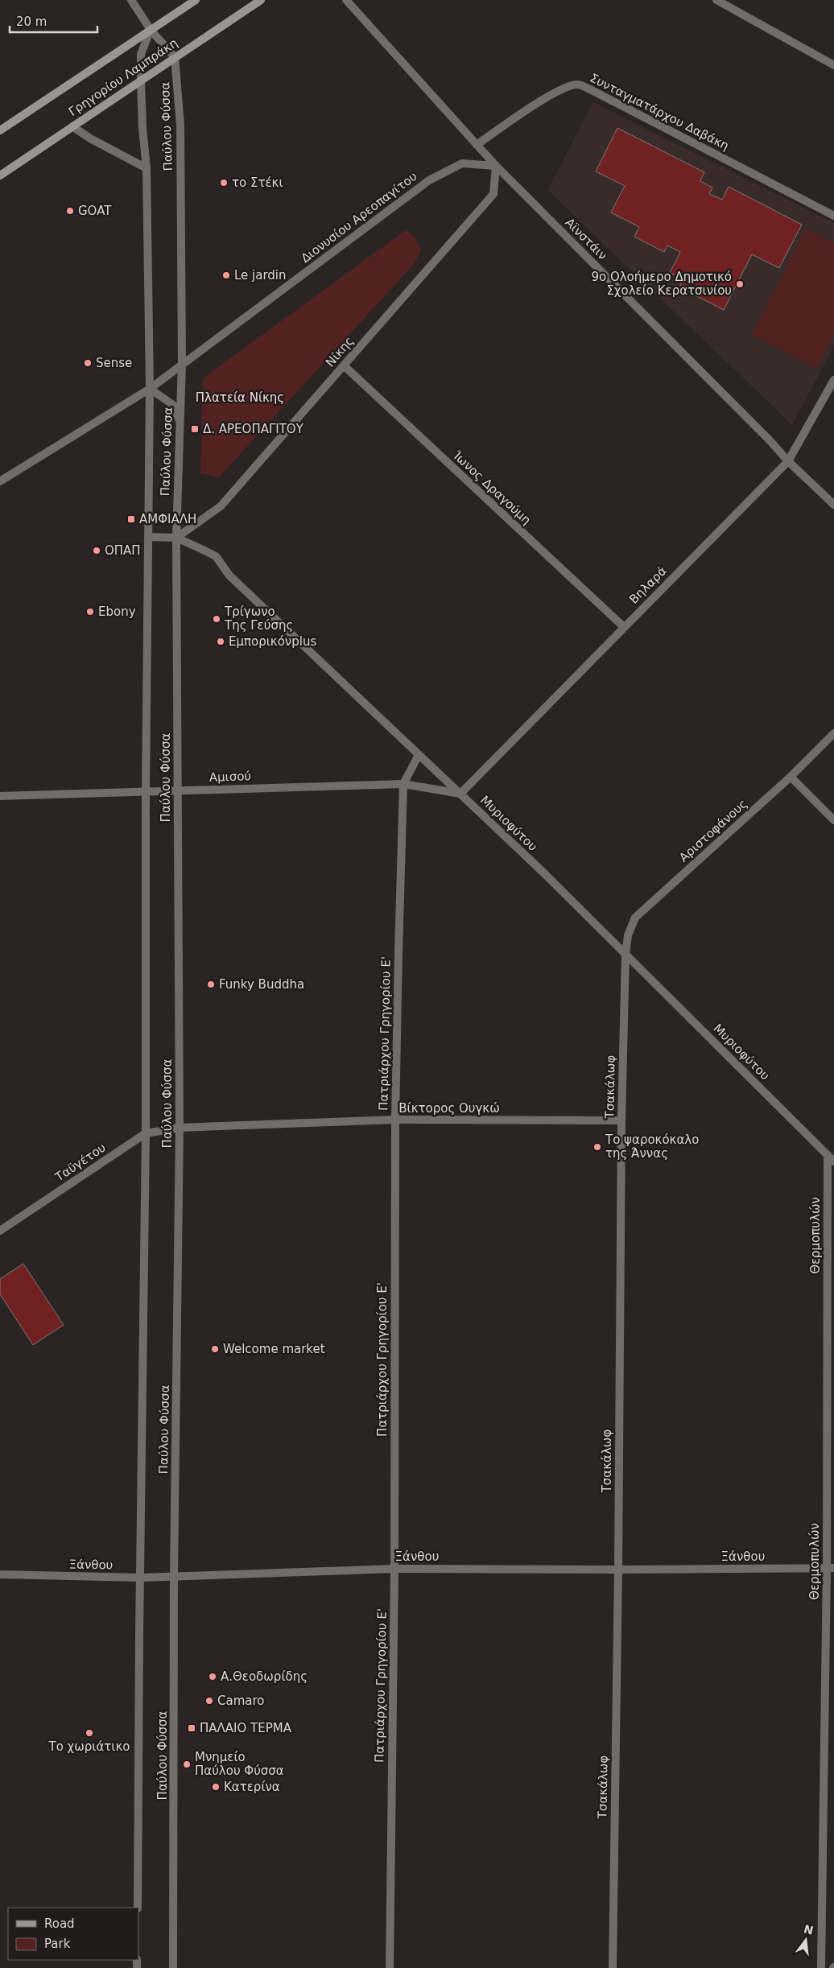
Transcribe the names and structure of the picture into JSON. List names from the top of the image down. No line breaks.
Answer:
{"streets":{"main road":["Γρηγορίου Λαμπράκη"],"street":["Συνταγματάρχου Δαβάκη","Παύλου Φύσσα","Διονυσίου Αρεοπαγίτου","Αϊνστάιν","Νίκης","Ίωνος Δραγούμη","Βηλαρά","Αμισού","Μυριοφύτου","Αριστοφάνους","Πατριάρχου Γρηγορίου Ε'","Τσακάλωφ","Βίκτορος Ουγκώ","Ταϋγέτου","Θερμοπυλών","Ξάνθου"]},"crossings":[["Γρηγορίου Λαμπράκη","Παύλου Φύσσα"],["Συνταγματάρχου Δαβάκη","Αϊνστάιν"],["Παύλου Φύσσα","Διονυσίου Αρεοπαγίτου"],["Παύλου Φύσσα","Νίκης"],["Παύλου Φύσσα","Αμισού"],["Παύλου Φύσσα","Μυριοφύτου"],["Παύλου Φύσσα","Βίκτορος Ουγκώ"],["Παύλου Φύσσα","Ταϋγέτου"],["Παύλου Φύσσα","Ξάνθου"],["Διονυσίου Αρεοπαγίτου","Αϊνστάιν"],["Διονυσίου Αρεοπαγίτου","Νίκης"],["Αϊνστάιν","Νίκης"],["Αϊνστάιν","Βηλαρά"],["Νίκης","Ίωνος Δραγούμη"],["Νίκης","Μυριοφύτου"],["Ίωνος Δραγούμη","Βηλαρά"],["Βηλαρά","Αμισού"],["Βηλαρά","Μυριοφύτου"],["Αμισού","Μυριοφύτου"],["Αμισού","Πατριάρχου Γρηγορίου Ε'"],["Μυριοφύτου","Αριστοφάνους"],["Μυριοφύτου","Πατριάρχου Γρηγορίου Ε'"],["Μυριοφύτου","Τσακάλωφ"],["Μυριοφύτου","Θερμοπυλών"],["Αριστοφάνους","Τσακάλωφ"],["Πατριάρχου Γρηγορίου Ε'","Βίκτορος Ουγκώ"],["Πατριάρχου Γρηγορίου Ε'","Ξάνθου"],["Τσακάλωφ","Βίκτορος Ουγκώ"],["Τσακάλωφ","Ξάνθου"],["Βίκτορος Ουγκώ","Ταϋγέτου"],["Θερμοπυλών","Ξάνθου"]],"parks":["Πλατεία Νίκης"],"places":{"other":["το Στέκι","GOAT","Le jardin","9ο Ολοήμερο Δημοτικό Σχολείο Κερατσινίου","Sense","ΟΠΑΠ","Ebony","Τρίγωνο Της Γεύσης","Εμπορικόνplus","Funky Buddha","Το ψαροκόκαλο της Άννας","Welcome market","Α.Θεοδωρίδης","Camaro","Το χωριάτικο","Μνημείο Παύλου Φύσσα","Κατερίνα"],"transit":["Δ. ΑΡΕΟΠΑΓΙΤΟΥ","ΑΜΦΙΑΛΗ","ΠΑΛΑΙΟ ΤΕΡΜΑ"]},"legend":["Road","Park"],"scale_bar":"20 m","north":"top"}
